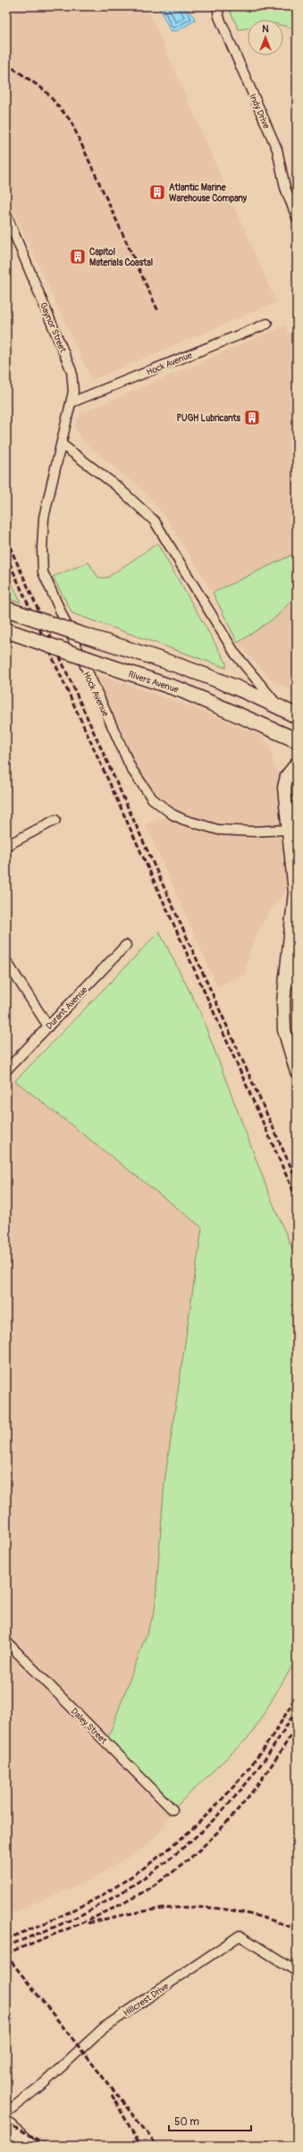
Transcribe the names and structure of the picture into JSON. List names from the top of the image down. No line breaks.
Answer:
{"streets":{"main road":["Rivers Avenue"],"street":["Indy Drive","Gaynor Street","Hock Avenue","Durant Avenue","Daley Street","Hillcrest Drive"]},"crossings":[["Gaynor Street","Hock Avenue"]],"places":{"building":["Atlantic Marine Warehouse Company","Capitol Materials Coastal","PUGH Lubricants"]},"scale_bar":"50 m","north":"top"}
